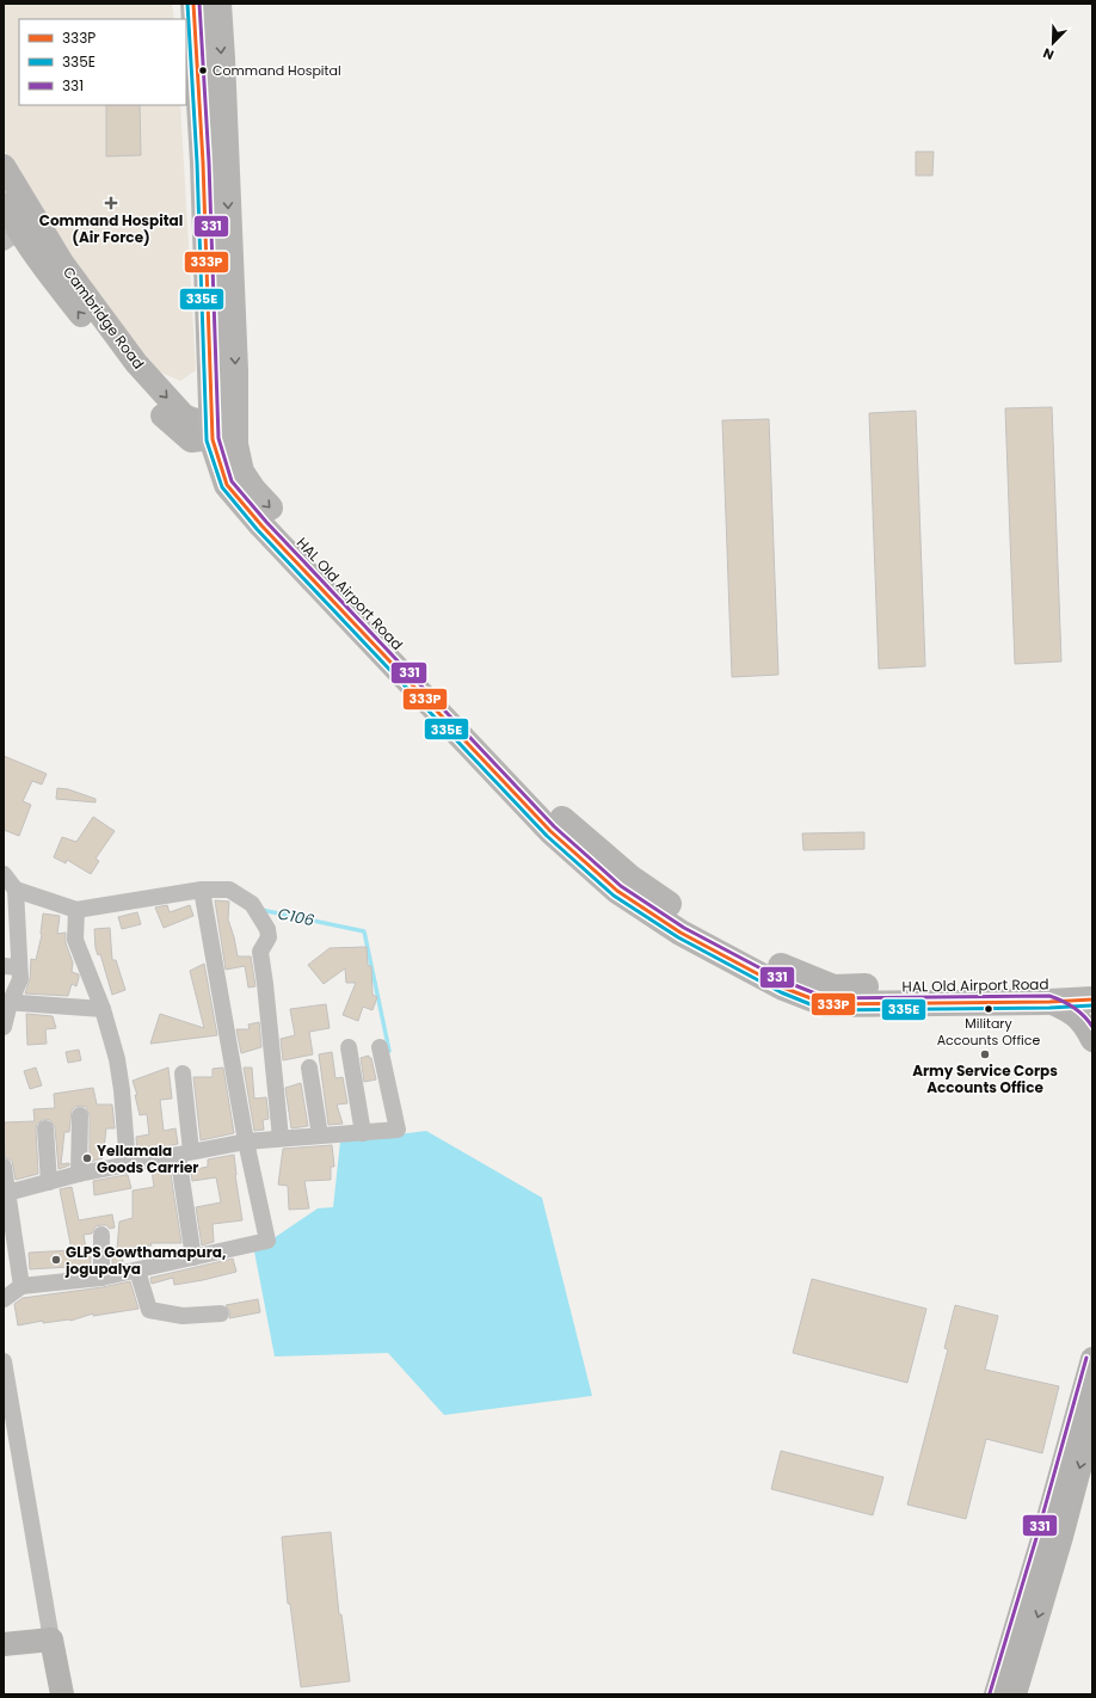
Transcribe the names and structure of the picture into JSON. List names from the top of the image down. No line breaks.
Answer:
{"streets":{"main road":["Cambridge Road","HAL Old Airport Road"]},"crossings":[["Cambridge Road","HAL Old Airport Road"]],"water":["C106"],"places":{"other":["Command Hospital","Military Accounts Office","Army Service Corps Accounts Office","Yellamala Goods Carrier","GLPS Gowthamapura, jogupalya"],"health":["Command Hospital (Air Force)"]},"lines":["transit line 333P","transit line 335E","transit line 331"],"legend":["333P","335E","331"],"north":"bottom left"}
